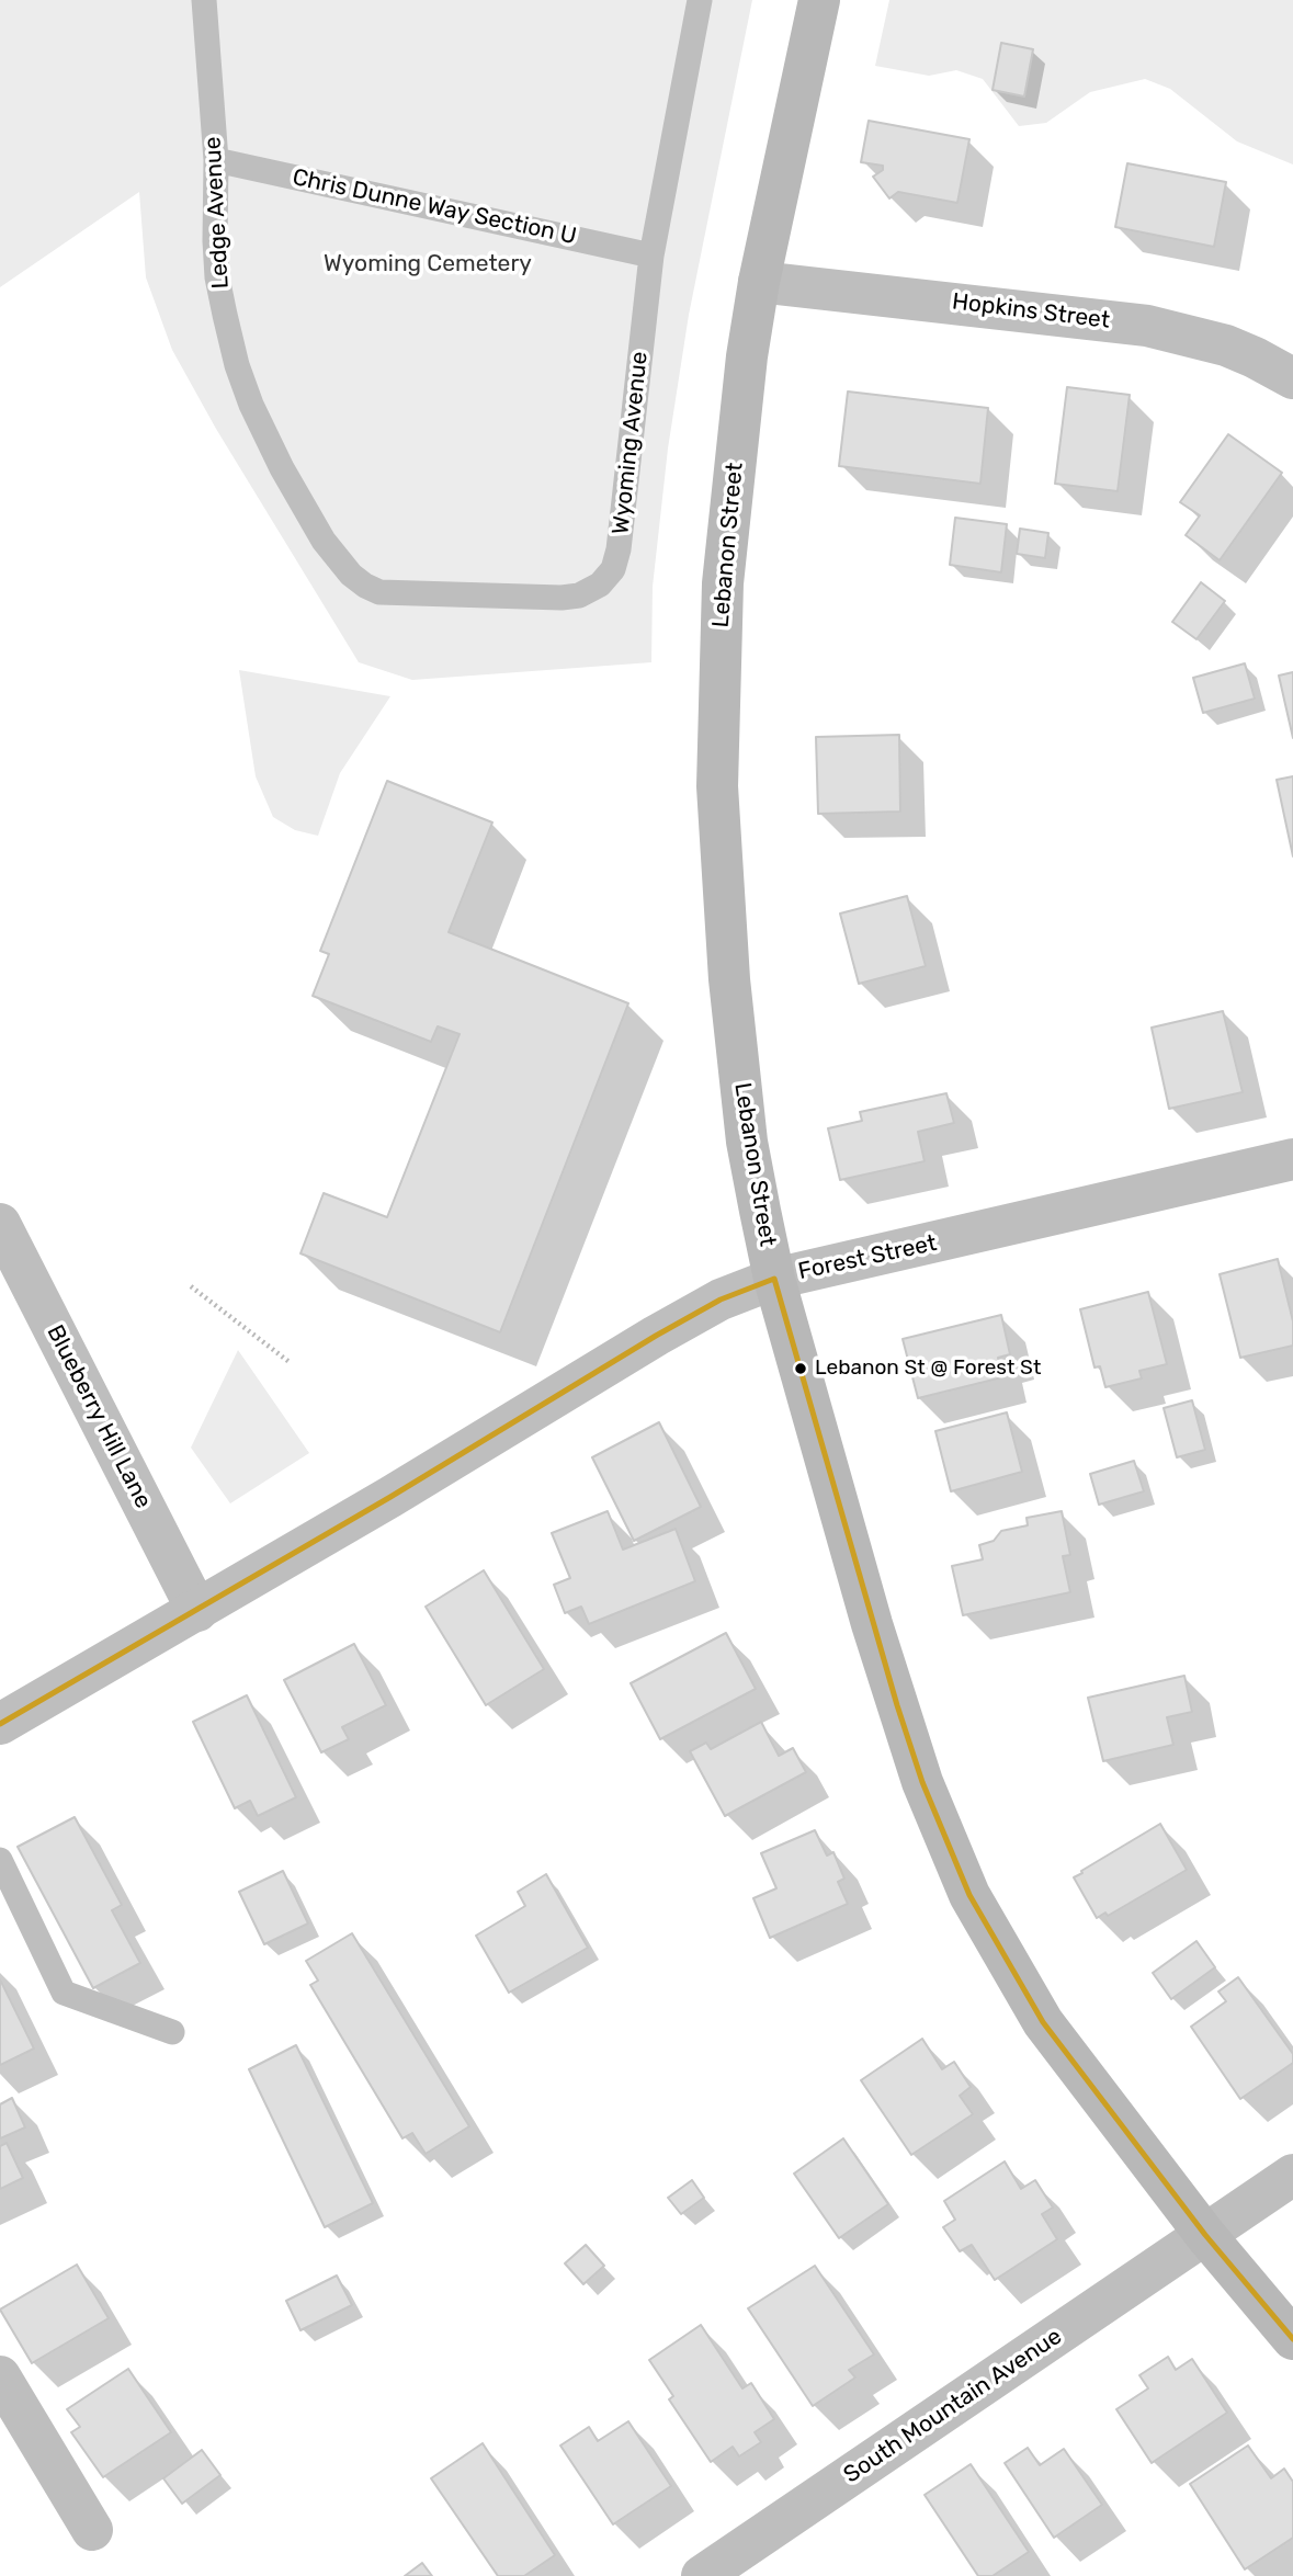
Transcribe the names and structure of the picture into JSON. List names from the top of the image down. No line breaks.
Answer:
{"streets":{"main road":["Lebanon Street"],"street":["Hopkins Street","Forest Street","Blueberry Hill Lane","South Mountain Avenue"],"lane":["Chris Dunne Way Section U","Ledge Avenue","Wyoming Avenue"]},"crossings":[["Chris Dunne Way Section U","Ledge Avenue"],["Chris Dunne Way Section U","Wyoming Avenue"],["Ledge Avenue","Wyoming Avenue"],["Hopkins Street","Lebanon Street"],["Lebanon Street","Forest Street"],["Lebanon Street","South Mountain Avenue"],["Forest Street","Blueberry Hill Lane"]],"parks":["Wyoming Cemetery"],"places":["Lebanon St @ Forest St"]}
